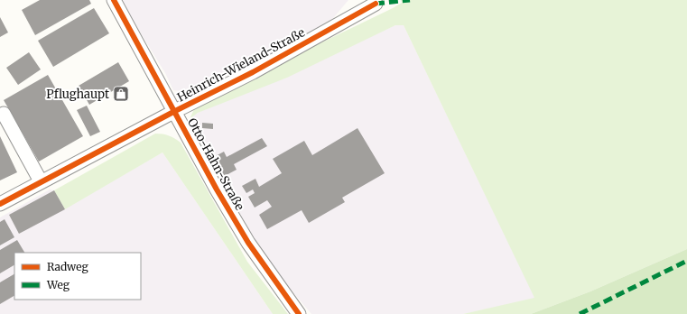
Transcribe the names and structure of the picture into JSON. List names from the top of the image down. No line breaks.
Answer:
{"streets":{"street":["Heinrich-Wieland-Straße","Otto-Hahn-Straße"]},"crossings":[["Heinrich-Wieland-Straße","Otto-Hahn-Straße"]],"places":{"shop":["Pflughaupt"]},"legend":["Radweg","Weg"]}
